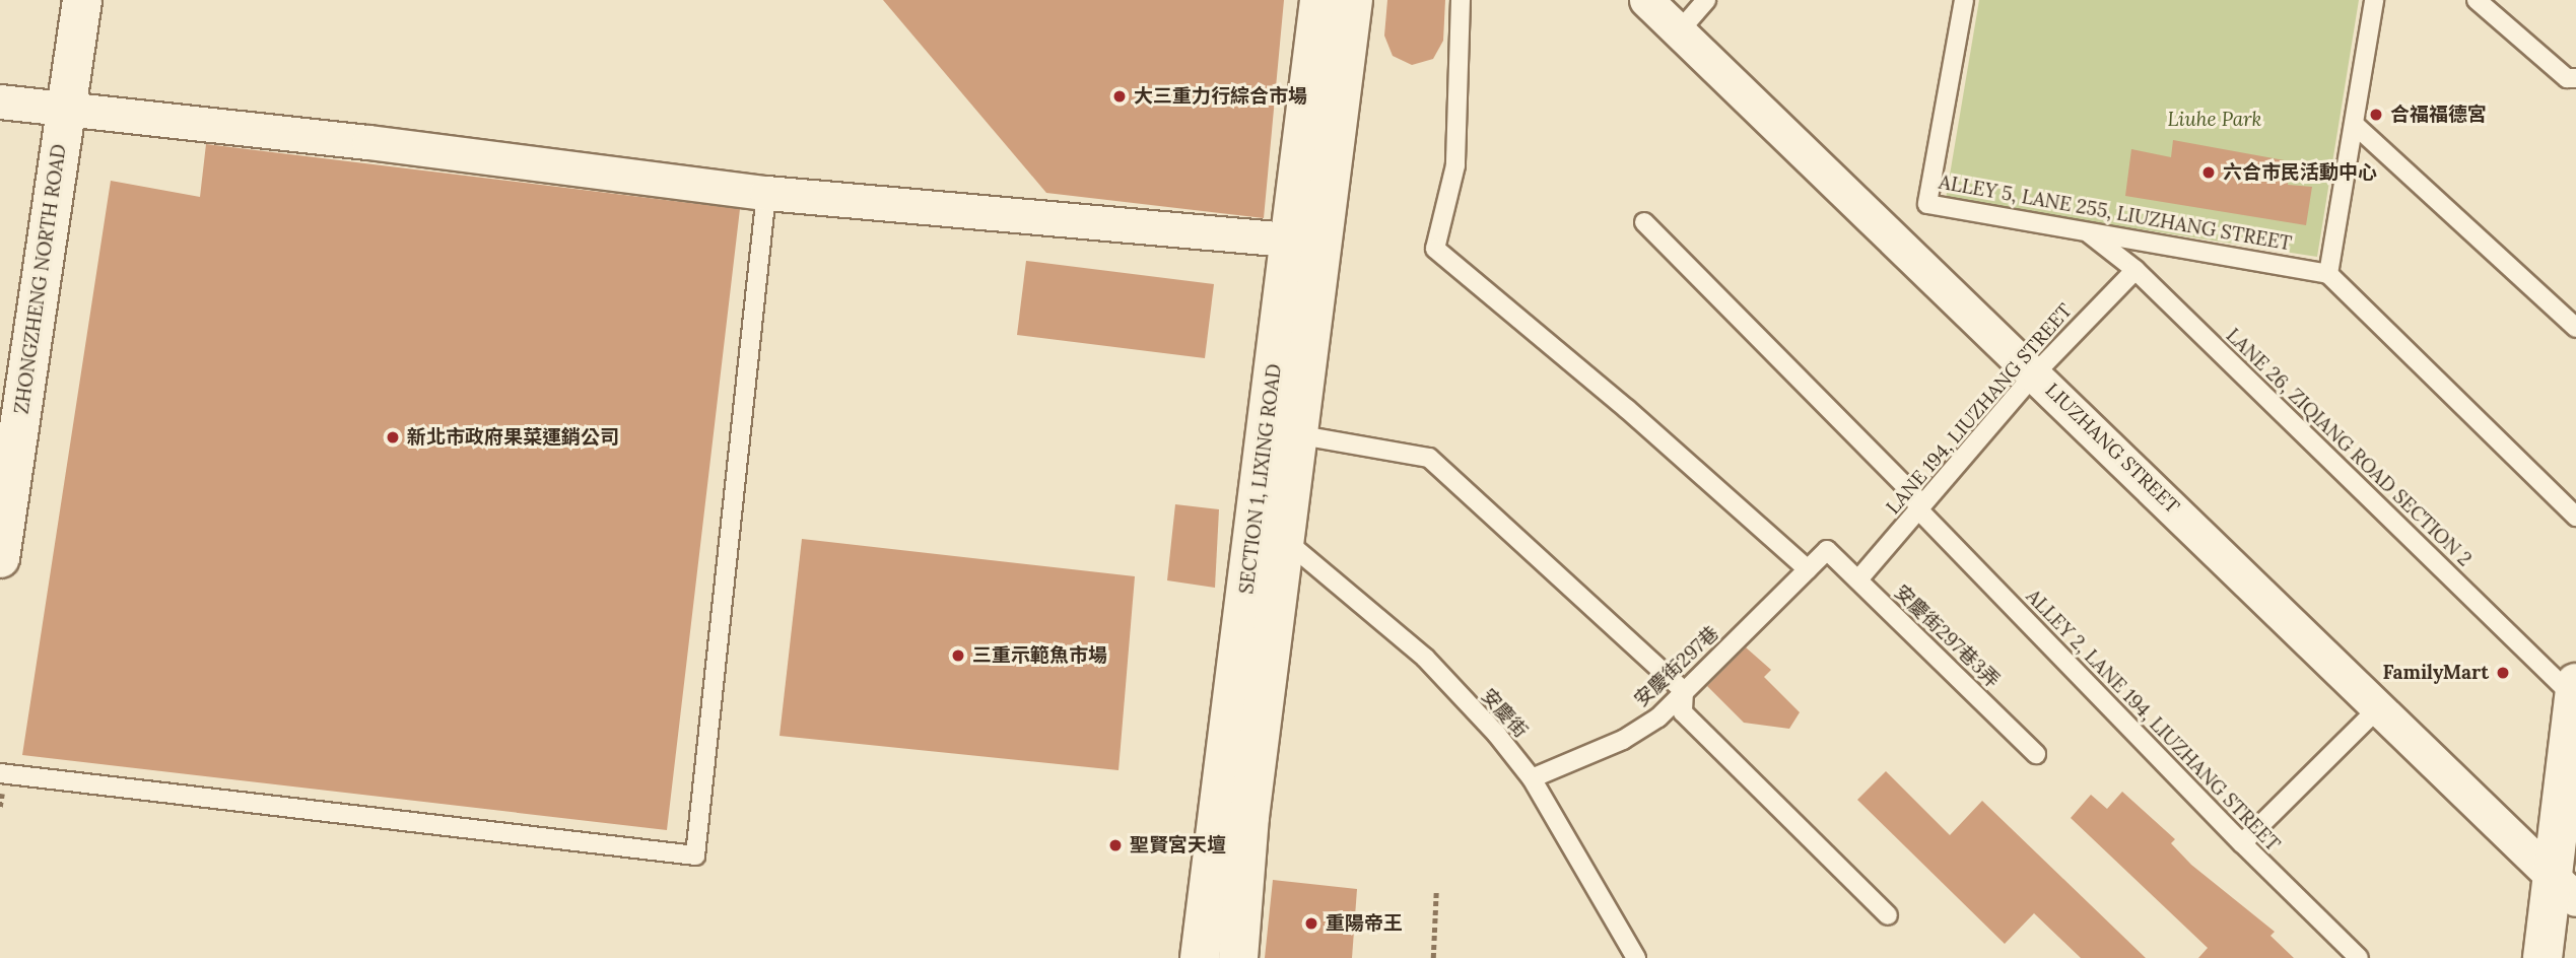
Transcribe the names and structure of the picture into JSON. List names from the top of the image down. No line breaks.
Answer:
{"streets":{"street":["ZHONGZHENG NORTH ROAD","LIUZHANG STREET","SECTION 1, LIXING ROAD"],"lane":["ALLEY 5, LANE 255, LIUZHANG STREET","LANE 194, LIUZHANG STREET","LANE 26, ZIQIANG ROAD SECTION 2","安慶街297巷3弄","安慶街297巷","安慶街","ALLEY 2, LANE 194, LIUZHANG STREET"]},"crossings":[["ALLEY 5, LANE 255, LIUZHANG STREET","LANE 26, ZIQIANG ROAD SECTION 2"],["LANE 194, LIUZHANG STREET","LANE 26, ZIQIANG ROAD SECTION 2"],["LANE 194, LIUZHANG STREET","LIUZHANG STREET"],["LANE 194, LIUZHANG STREET","安慶街297巷3弄"],["LANE 194, LIUZHANG STREET","ALLEY 2, LANE 194, LIUZHANG STREET"],["SECTION 1, LIXING ROAD","安慶街"],["安慶街297巷3弄","安慶街297巷"],["安慶街297巷","安慶街"]],"parks":["Liuhe Park"],"places":["大三重力行綜合市場","合福福德宮","六合市民活動中心","新北市政府果菜運銷公司","三重示範魚市場","FamilyMart","聖賢宮天壇","重陽帝王"]}
